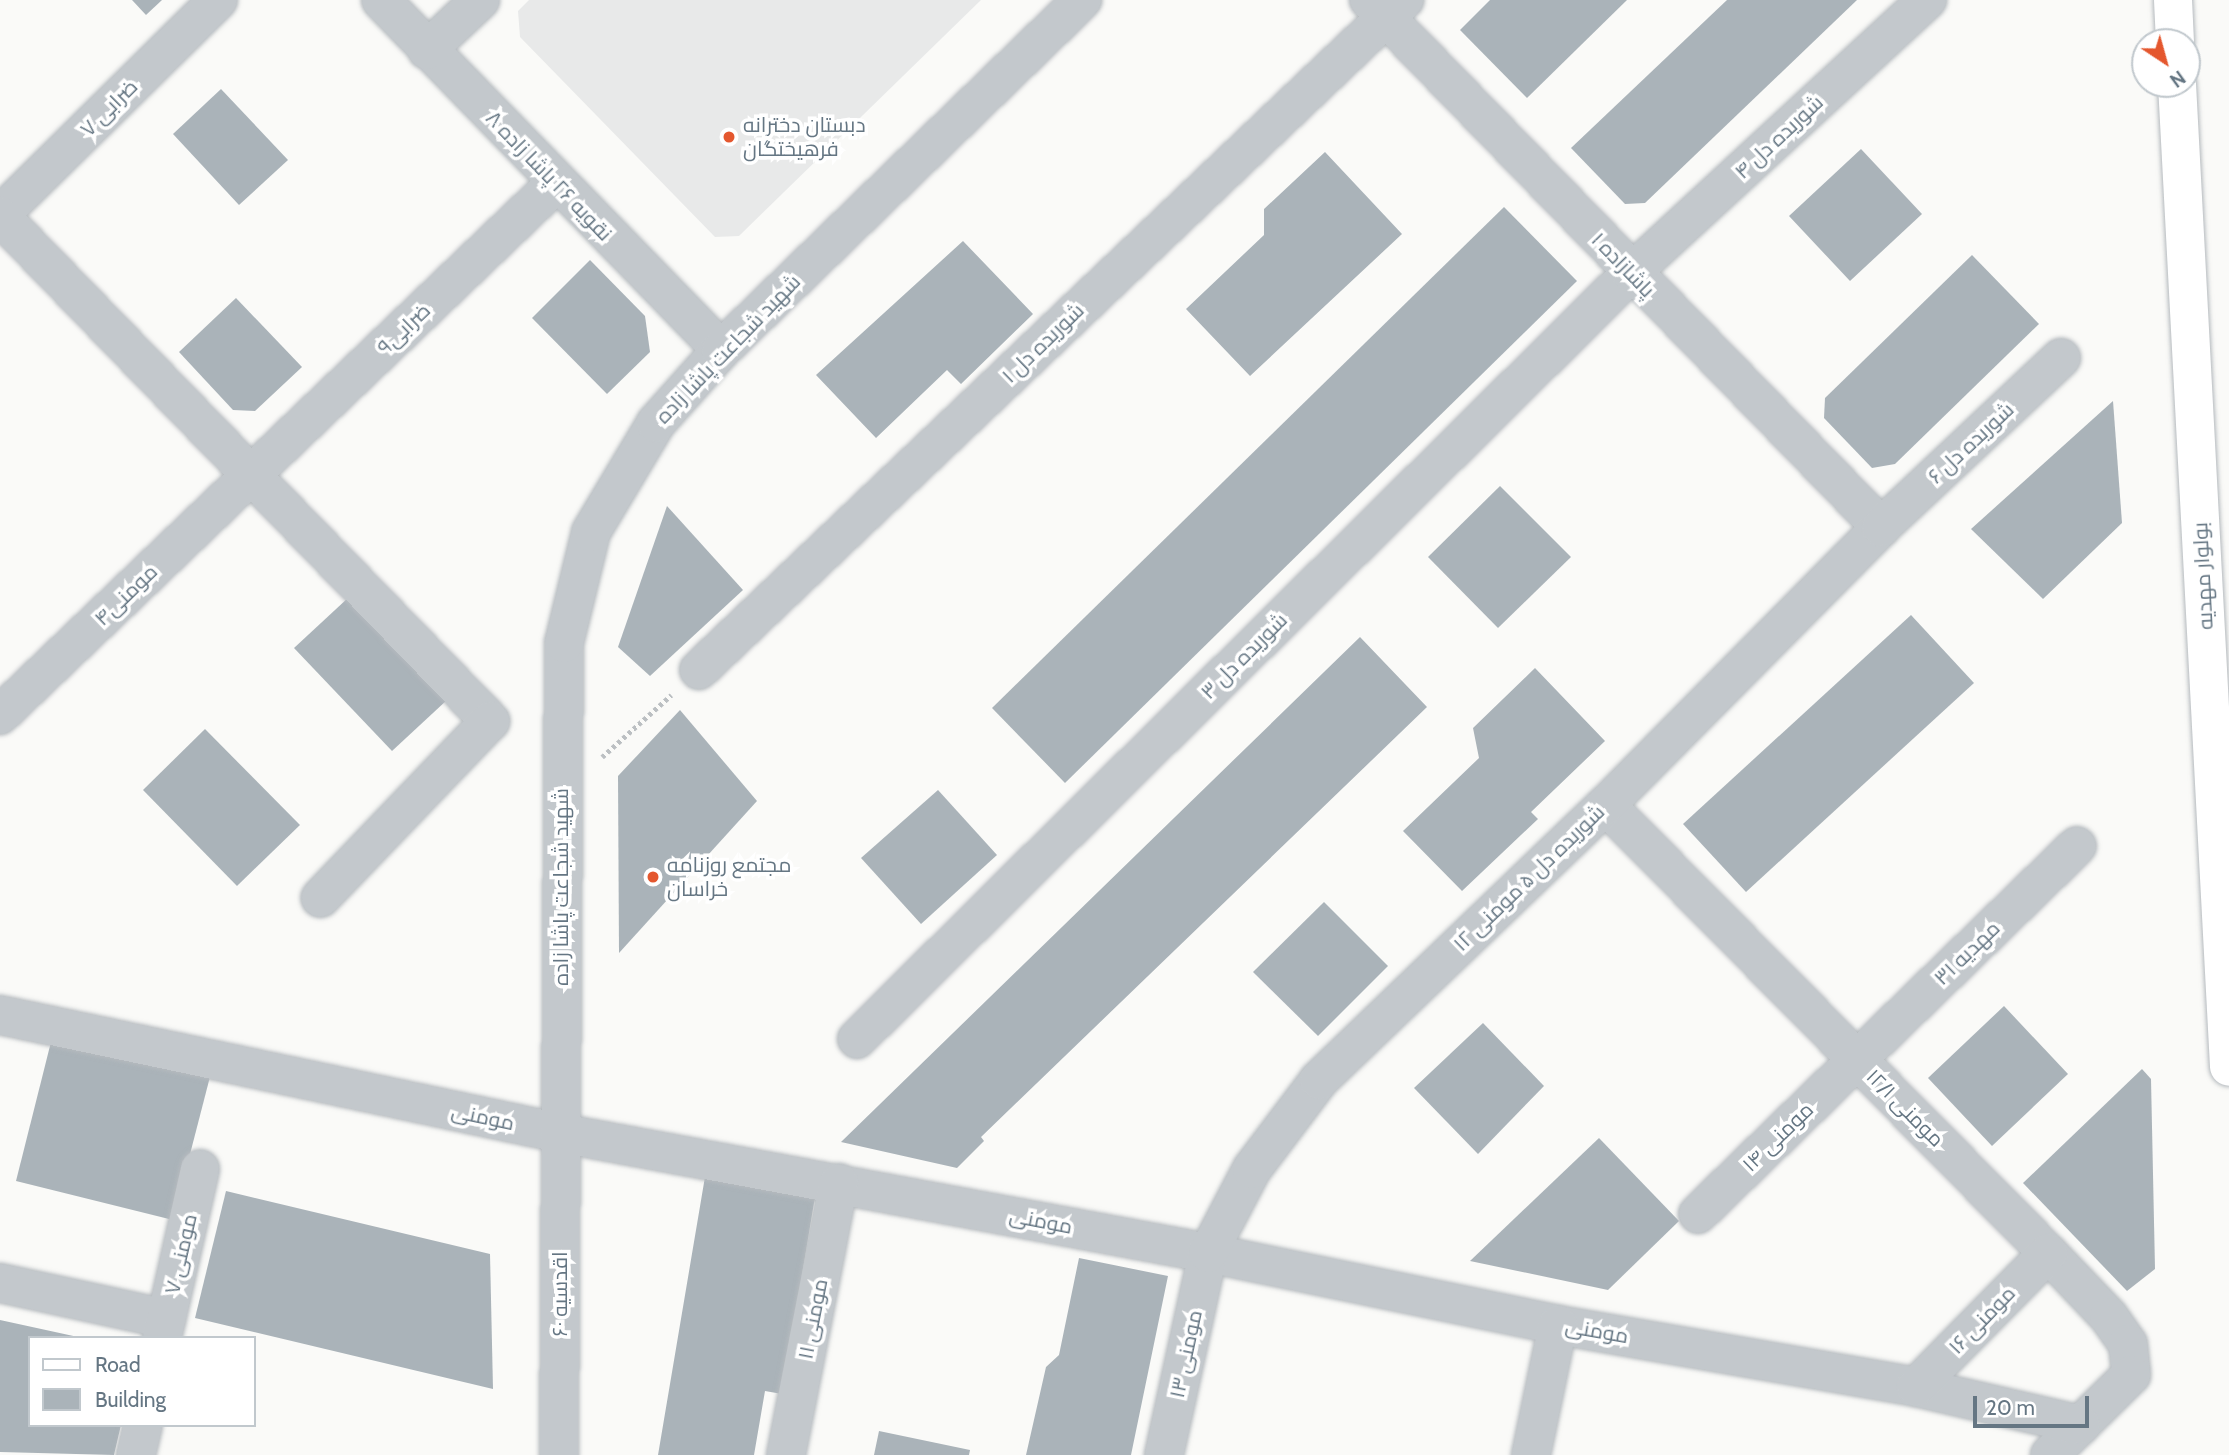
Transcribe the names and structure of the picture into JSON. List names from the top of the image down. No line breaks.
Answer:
{"streets":{"main road":["بولوار مهدیه"],"street":["ضرابی ۷","شوریده دل ۴","نقویه ۲۶ پاشا زاده ۸","پاشازاده ۱","ضرابی۹","شوریده دل ۱","شهید شجاعت پاشا زاده","شوریده دل ۶","مومنی۴","شوریده دل ۳","شوریده دل ۵ مومنی ۱۲","مهدیه ۳۱","مومنی ۱۲/۱","مومنی","مومنی ۱۴","مومنی ۷","اقدسیه ۶۰","مومنی ۱۱","مومنی ۱۶","مومنی ۱۳"]},"crossings":[["شوریده دل ۴","پاشازاده ۱"],["شوریده دل ۴","شوریده دل ۳"],["نقویه ۲۶ پاشا زاده ۸","ضرابی۹"],["نقویه ۲۶ پاشا زاده ۸","شهید شجاعت پاشا زاده"],["پاشازاده ۱","شوریده دل ۱"],["پاشازاده ۱","شوریده دل ۶"],["پاشازاده ۱","شوریده دل ۳"],["پاشازاده ۱","شوریده دل ۵ مومنی ۱۲"],["ضرابی۹","مومنی۴"],["شهید شجاعت پاشا زاده","مومنی"],["شهید شجاعت پاشا زاده","اقدسیه ۶۰"],["شوریده دل ۶","شوریده دل ۵ مومنی ۱۲"],["شوریده دل ۵ مومنی ۱۲","مومنی ۱۲/۱"],["شوریده دل ۵ مومنی ۱۲","مومنی"],["شوریده دل ۵ مومنی ۱۲","مومنی ۱۳"],["مهدیه ۳۱","مومنی ۱۲/۱"],["مهدیه ۳۱","مومنی ۱۴"],["مومنی ۱۲/۱","مومنی"],["مومنی ۱۲/۱","مومنی ۱۴"],["مومنی ۱۲/۱","مومنی ۱۶"],["مومنی","اقدسیه ۶۰"],["مومنی","مومنی ۱۱"],["مومنی","مومنی ۱۶"],["مومنی","مومنی ۱۳"]],"places":["دبستان دخترانه فرهیختگان","مجتمع روزنامه خراسان"],"legend":["Road","Building"],"scale_bar":"20 m","north":"bottom right"}
